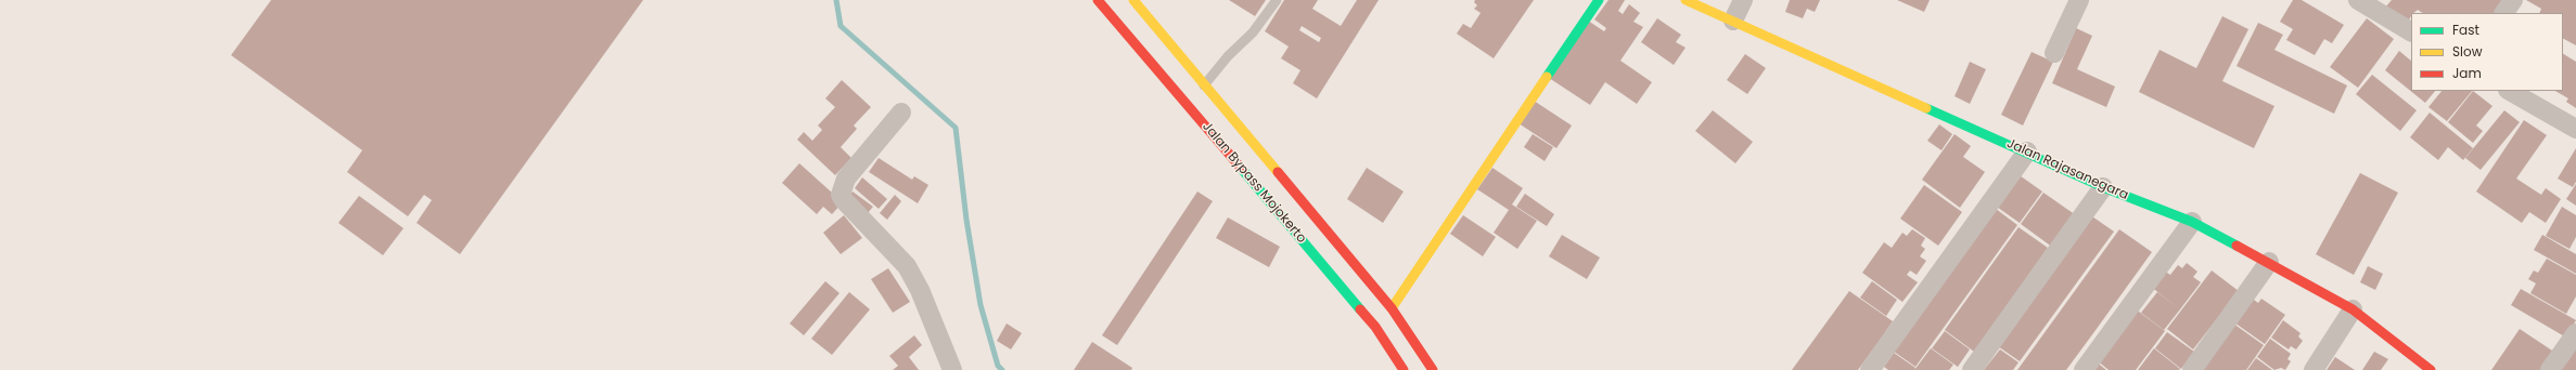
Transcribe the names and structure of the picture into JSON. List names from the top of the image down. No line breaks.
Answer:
{"streets":{"main road":["Jalan Rajasanegara","Jalan Bypass Mojokerto"]},"legend":["Fast","Slow","Jam"]}
